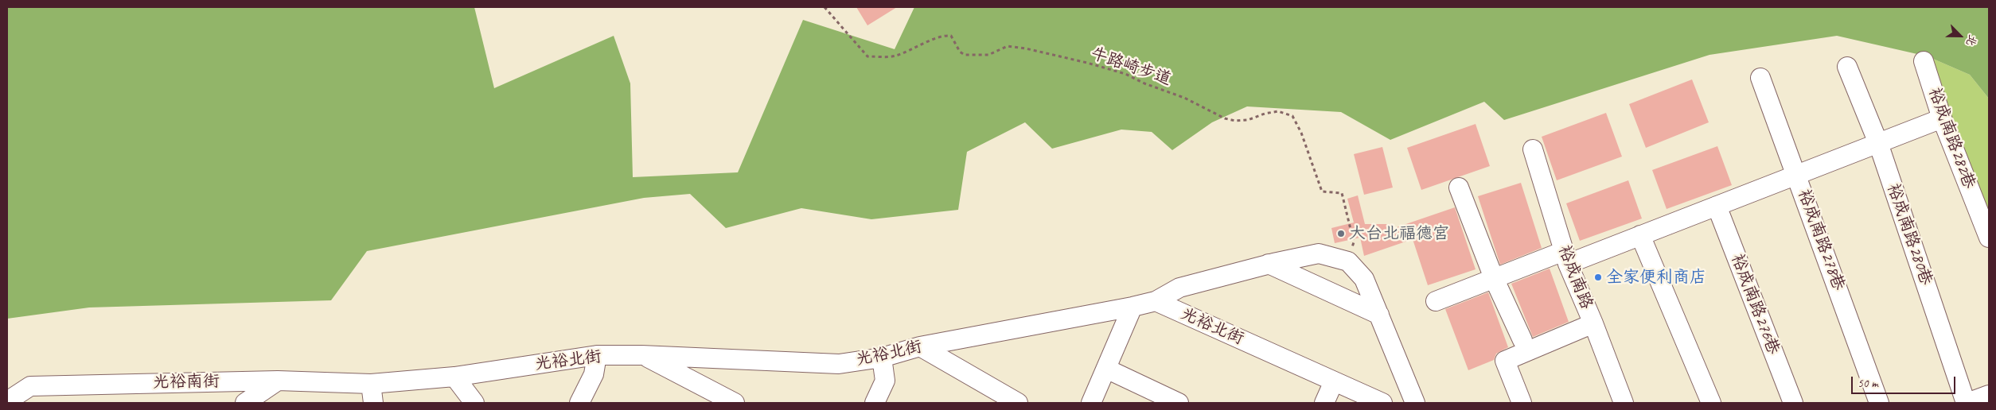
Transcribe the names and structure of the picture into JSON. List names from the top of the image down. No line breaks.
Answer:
{"streets":{"street":["裕成南路282巷","裕成南路280巷","裕成南路278巷","裕成南路","裕成南路276巷","光裕北街","光裕南街"],"path":["牛路崎步道"]},"crossings":[["光裕北街","光裕南街"]],"places":["大台北福德宮","全家便利商店"],"scale_bar":"50 m","north":"bottom right"}
